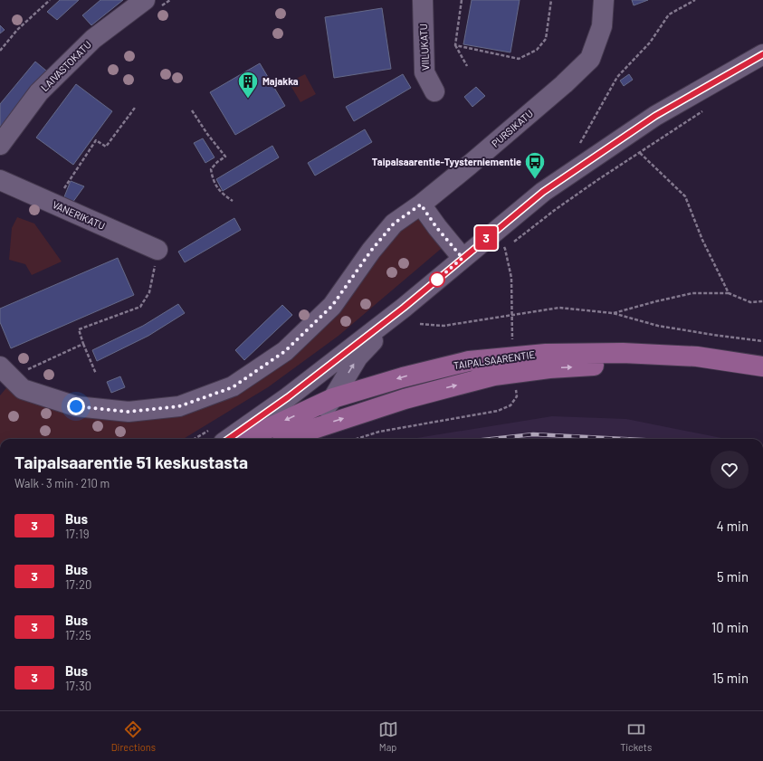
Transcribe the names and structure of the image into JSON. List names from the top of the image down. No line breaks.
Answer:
{"streets":{"main road":["TAIPALSAARENTIE"],"street":["VIILUKATU","LAIVASTOKATU","PURSIKATU","VANERIKATU"]},"places":{"building":["Majakka"],"bus stop":["Taipalsaarentie-Tyysterniementie"]},"lines":["bus line 3"],"page":{"on_map":"3","heading":["Taipalsaarentie 51 keskustasta","Walk · 3 min · 210 m"],"list":[{"mark":"3","name":"Bus","note":"17:19","value":"4 min"},{"mark":"3","name":"Bus","note":"17:20","value":"5 min"},{"mark":"3","name":"Bus","note":"17:25","value":"10 min"},{"mark":"3","name":"Bus","note":"17:30","value":"15 min"}],"tabs":["Directions","Map","Tickets"]}}
